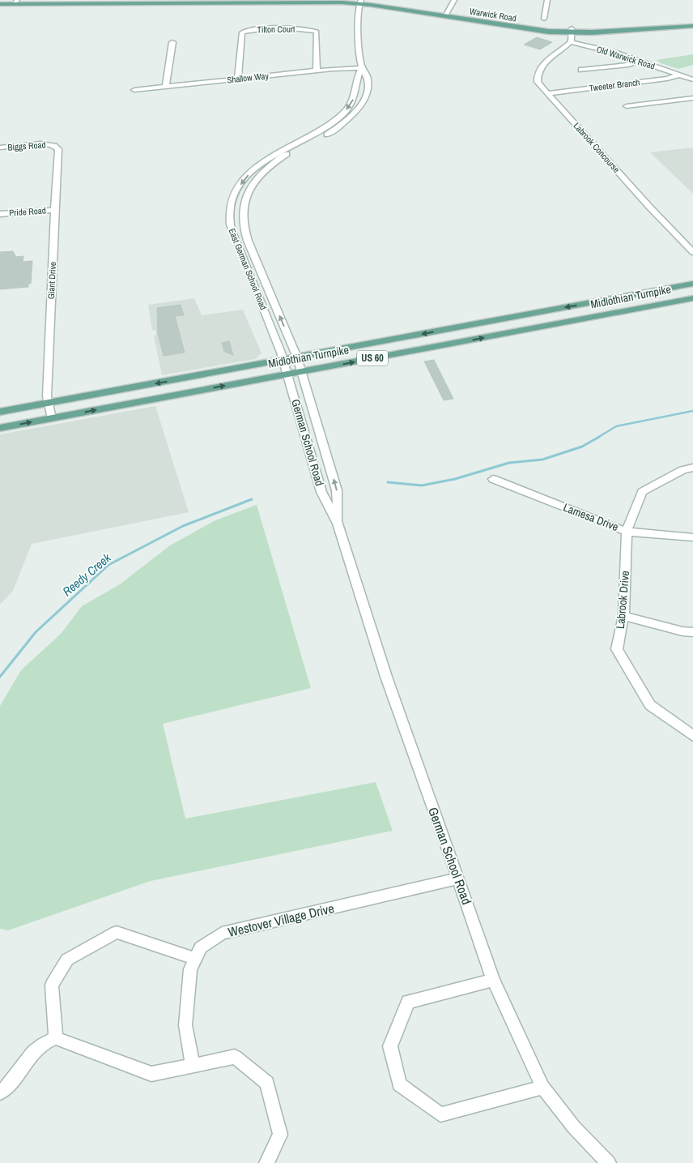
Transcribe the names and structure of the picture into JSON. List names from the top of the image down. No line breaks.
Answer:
{"streets":{"main road":["Warwick Road","Midlothian Turnpike","US 60"],"street":["Tilton Court","Old Warwick Road","Shallow Way","Tweeter Branch","Biggs Road","Labrook Concourse","Pride Road","East German School Road","Giant Drive","German School Road","Lamesa Drive","Labrook Drive","Westover Village Drive"]},"crossings":[["Warwick Road","East German School Road"],["Tilton Court","Shallow Way"],["Old Warwick Road","Tweeter Branch"],["Old Warwick Road","Labrook Concourse"],["Shallow Way","East German School Road"],["Tweeter Branch","Labrook Concourse"],["Biggs Road","Giant Drive"],["Pride Road","Giant Drive"],["East German School Road","Midlothian Turnpike"],["East German School Road","German School Road"],["Giant Drive","Midlothian Turnpike"],["Midlothian Turnpike","German School Road"],["German School Road","Westover Village Drive"],["Lamesa Drive","Labrook Drive"]],"water":["Reedy Creek"]}
